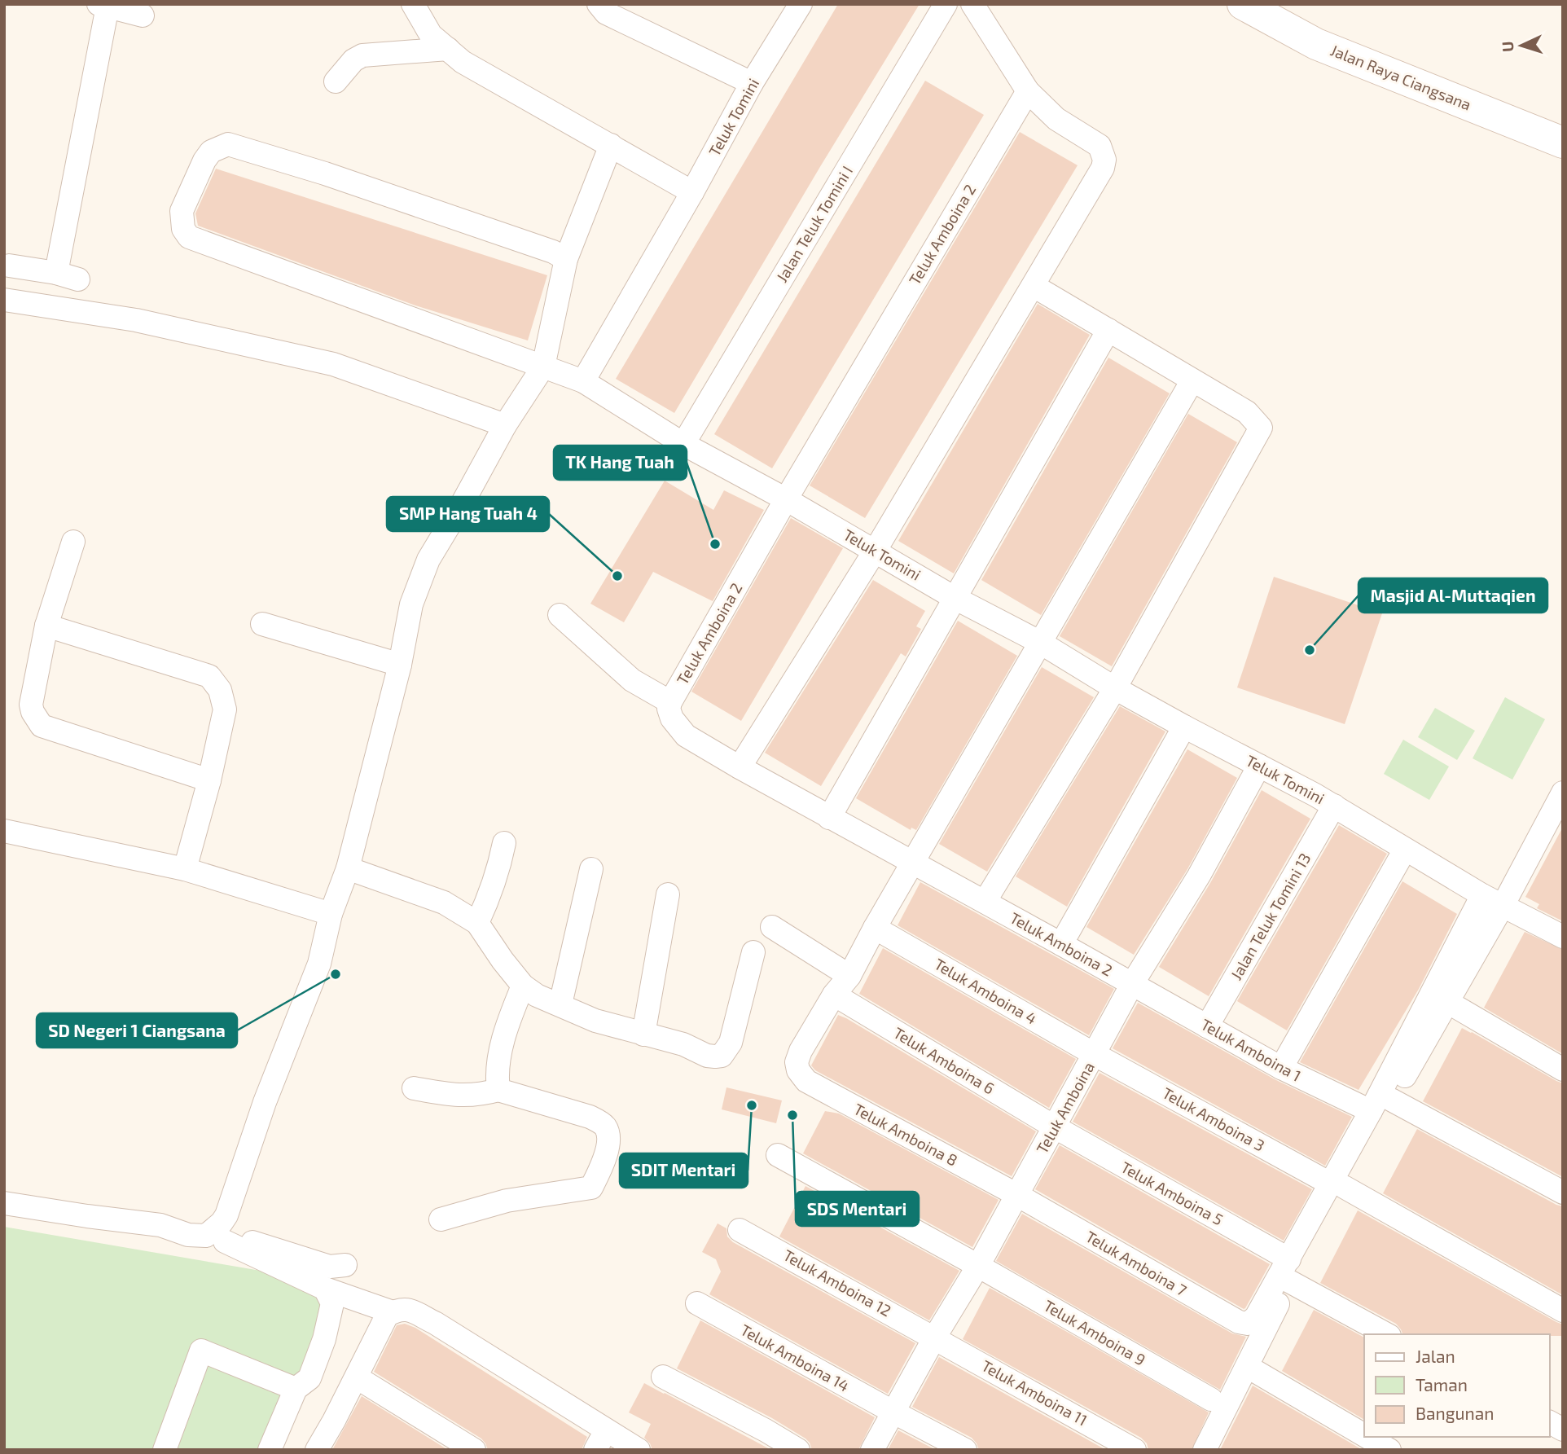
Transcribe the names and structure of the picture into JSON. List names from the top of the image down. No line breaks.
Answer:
{"streets":{"main road":["Jalan Raya Ciangsana"],"street":["Teluk Tomini","Jalan Teluk Tomini I","Teluk Amboina 2","Jalan Teluk Tomini 13","Teluk Amboina 4","Teluk Amboina 1","Teluk Amboina 6","Teluk Amboina","Teluk Amboina 3","Teluk Amboina 8","Teluk Amboina 5","Teluk Amboina 7","Teluk Amboina 12","Teluk Amboina 9","Teluk Amboina 14","Teluk Amboina 11"]},"crossings":[["Teluk Tomini","Jalan Teluk Tomini I"],["Teluk Tomini","Teluk Amboina 2"],["Teluk Tomini","Jalan Teluk Tomini 13"],["Teluk Tomini","Teluk Amboina"],["Teluk Amboina 2","Teluk Amboina 1"],["Teluk Amboina 2","Teluk Amboina"],["Jalan Teluk Tomini 13","Teluk Amboina 1"],["Teluk Amboina 4","Teluk Amboina"],["Teluk Amboina 4","Teluk Amboina 3"],["Teluk Amboina 1","Teluk Amboina"],["Teluk Amboina 6","Teluk Amboina"],["Teluk Amboina 6","Teluk Amboina 8"],["Teluk Amboina 6","Teluk Amboina 5"],["Teluk Amboina","Teluk Amboina 3"],["Teluk Amboina","Teluk Amboina 8"],["Teluk Amboina","Teluk Amboina 5"],["Teluk Amboina","Teluk Amboina 7"],["Teluk Amboina","Teluk Amboina 12"],["Teluk Amboina","Teluk Amboina 9"],["Teluk Amboina","Teluk Amboina 14"],["Teluk Amboina","Teluk Amboina 11"],["Teluk Amboina 8","Teluk Amboina 7"],["Teluk Amboina 5","Teluk Amboina 7"],["Teluk Amboina 12","Teluk Amboina 11"]],"places":["TK Hang Tuah","SMP Hang Tuah 4","Masjid Al-Muttaqien","SD Negeri 1 Ciangsana","SDIT Mentari","SDS Mentari"],"legend":["Jalan","Taman","Bangunan"],"north":"left"}
